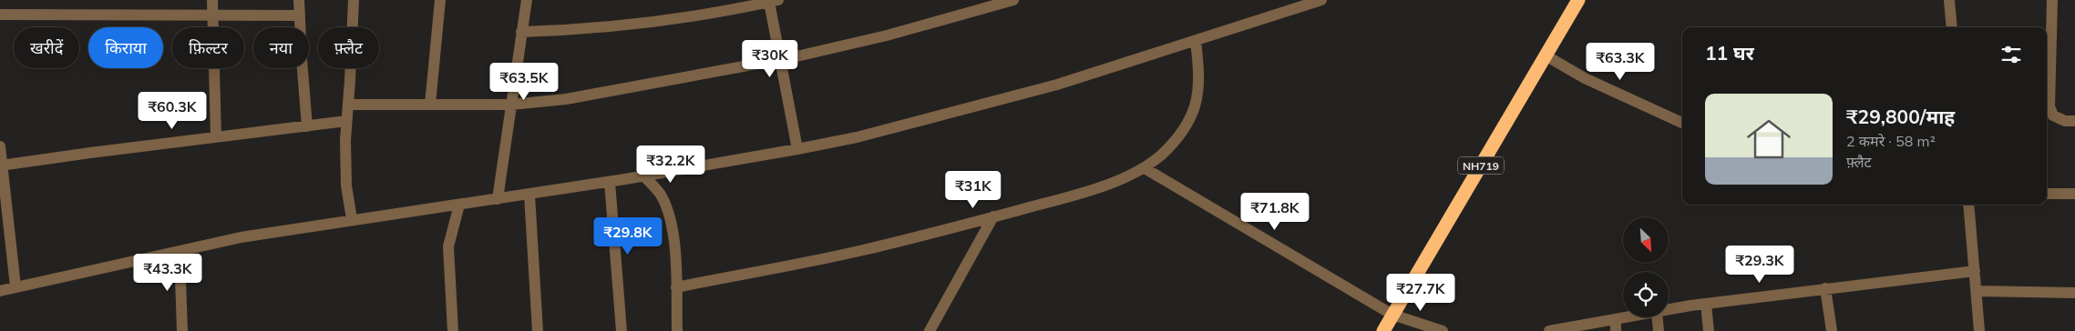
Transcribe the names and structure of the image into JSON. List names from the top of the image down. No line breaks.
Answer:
{"streets":{"highway":["NH719"]},"north":"bottom right","page":{"chip":["खरीदें","किराया","फ़िल्टर","नया","फ़्लैट"],"heading":"11 घर","price":["₹30K","₹63.3K","₹63.5K","₹60.3K","₹32.2K","₹31K","₹71.8K","₹29.8K","₹29.3K","₹43.3K","₹27.7K"],"list":[{"name":"₹29,800/माह","note":"2 कमरे · 58 m² · फ़्लैट"}]}}
